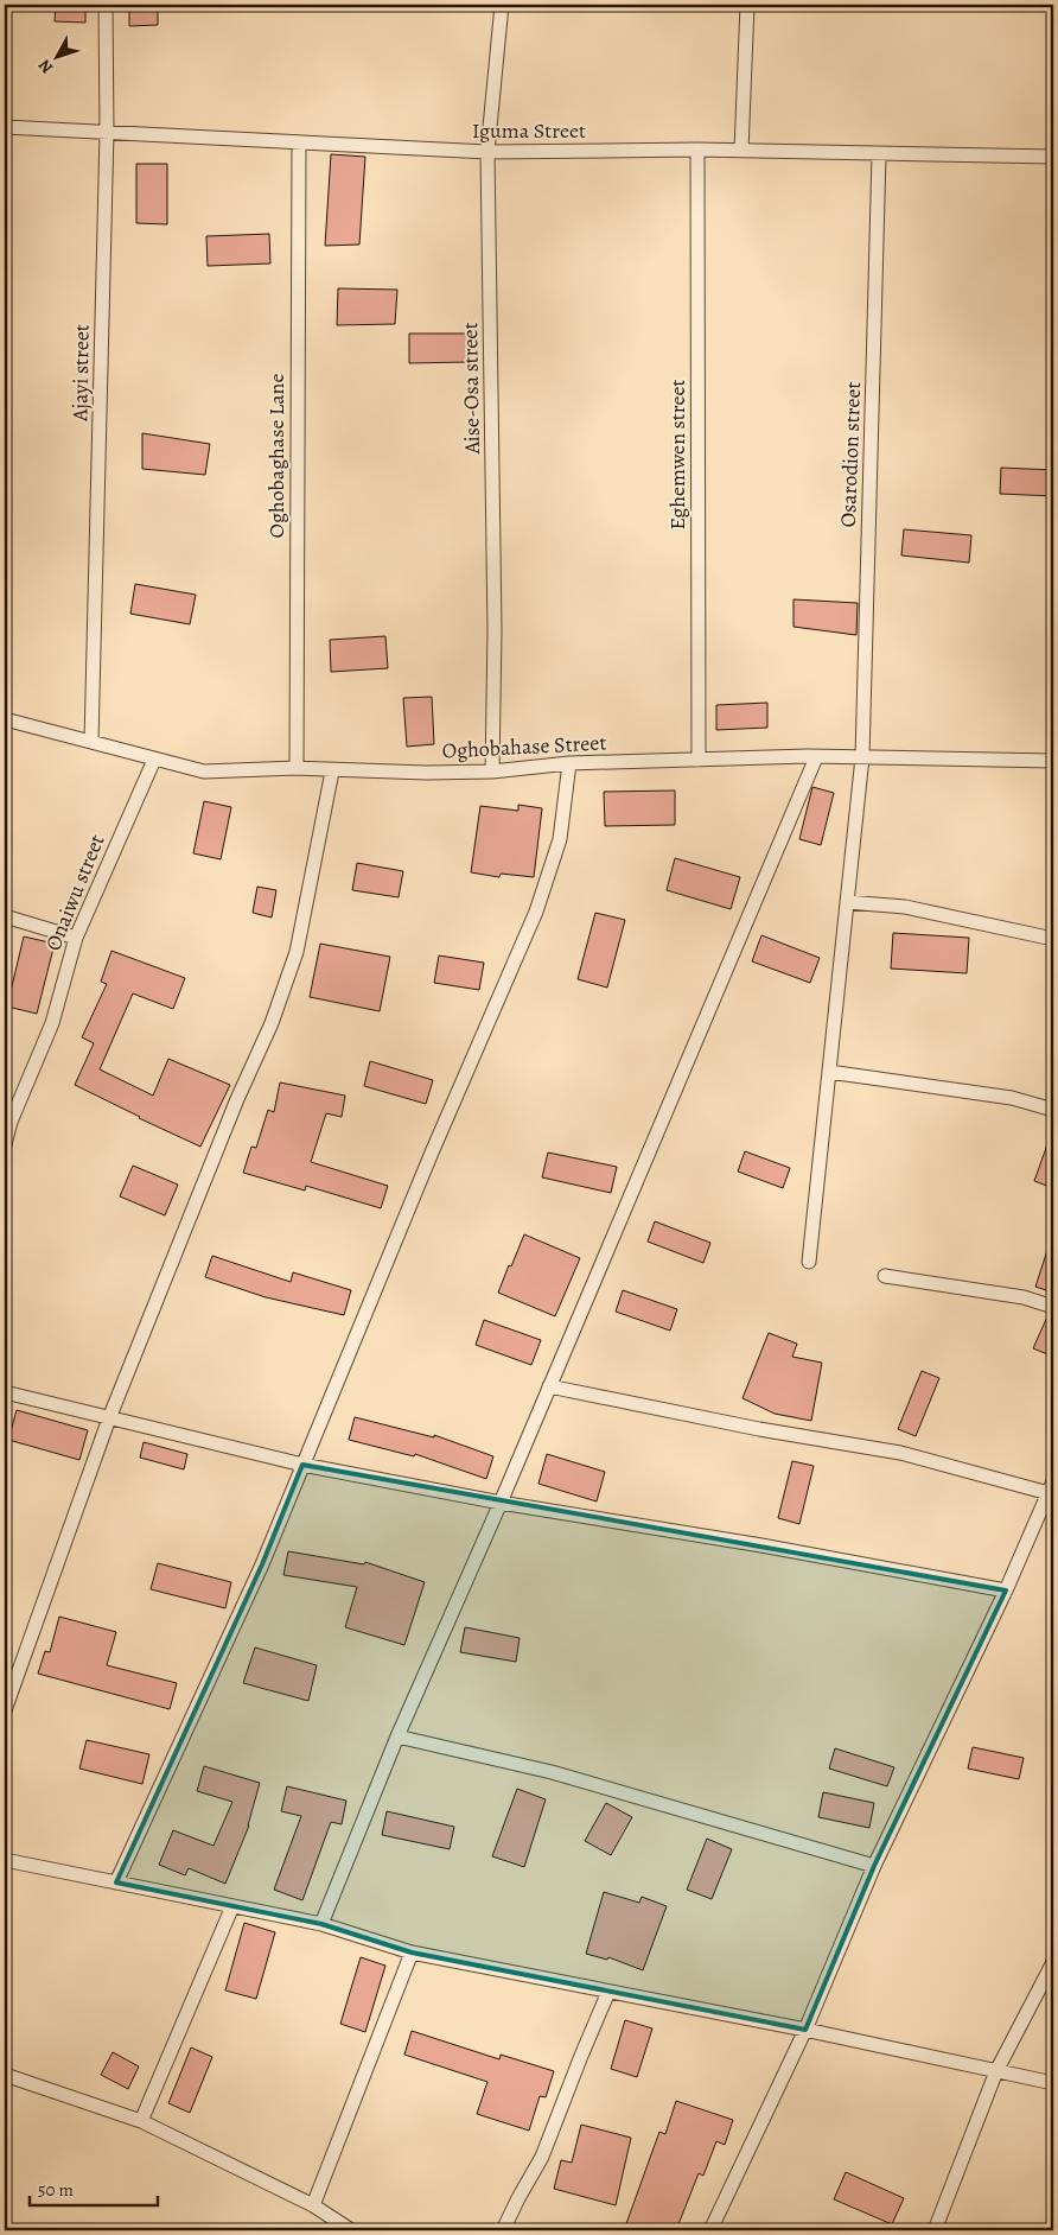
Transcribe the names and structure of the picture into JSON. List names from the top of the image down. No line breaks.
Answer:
{"streets":{"street":["Iguma Street","Ajayi street","Aise-Osa street","Eghemwen street","Osarodion street","Oghobaghase Lane","Oghobahase Street","Onaiwu street"]},"crossings":[["Iguma Street","Ajayi street"],["Iguma Street","Aise-Osa street"],["Iguma Street","Eghemwen street"],["Iguma Street","Osarodion street"],["Iguma Street","Oghobaghase Lane"],["Ajayi street","Oghobahase Street"],["Aise-Osa street","Oghobahase Street"],["Eghemwen street","Oghobahase Street"],["Osarodion street","Oghobahase Street"],["Oghobaghase Lane","Oghobahase Street"],["Oghobahase Street","Onaiwu street"]],"scale_bar":"50 m","north":"bottom left"}
